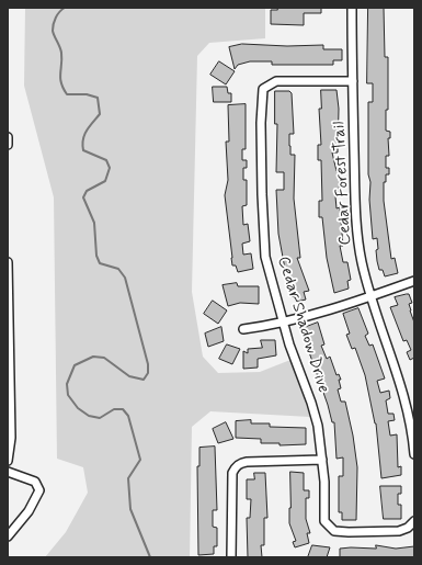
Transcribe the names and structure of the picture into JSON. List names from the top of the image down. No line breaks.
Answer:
{"streets":{"street":["Cedar Forest Trail","Cedar Shadow Drive"]},"crossings":[["Cedar Forest Trail","Cedar Shadow Drive"]]}
